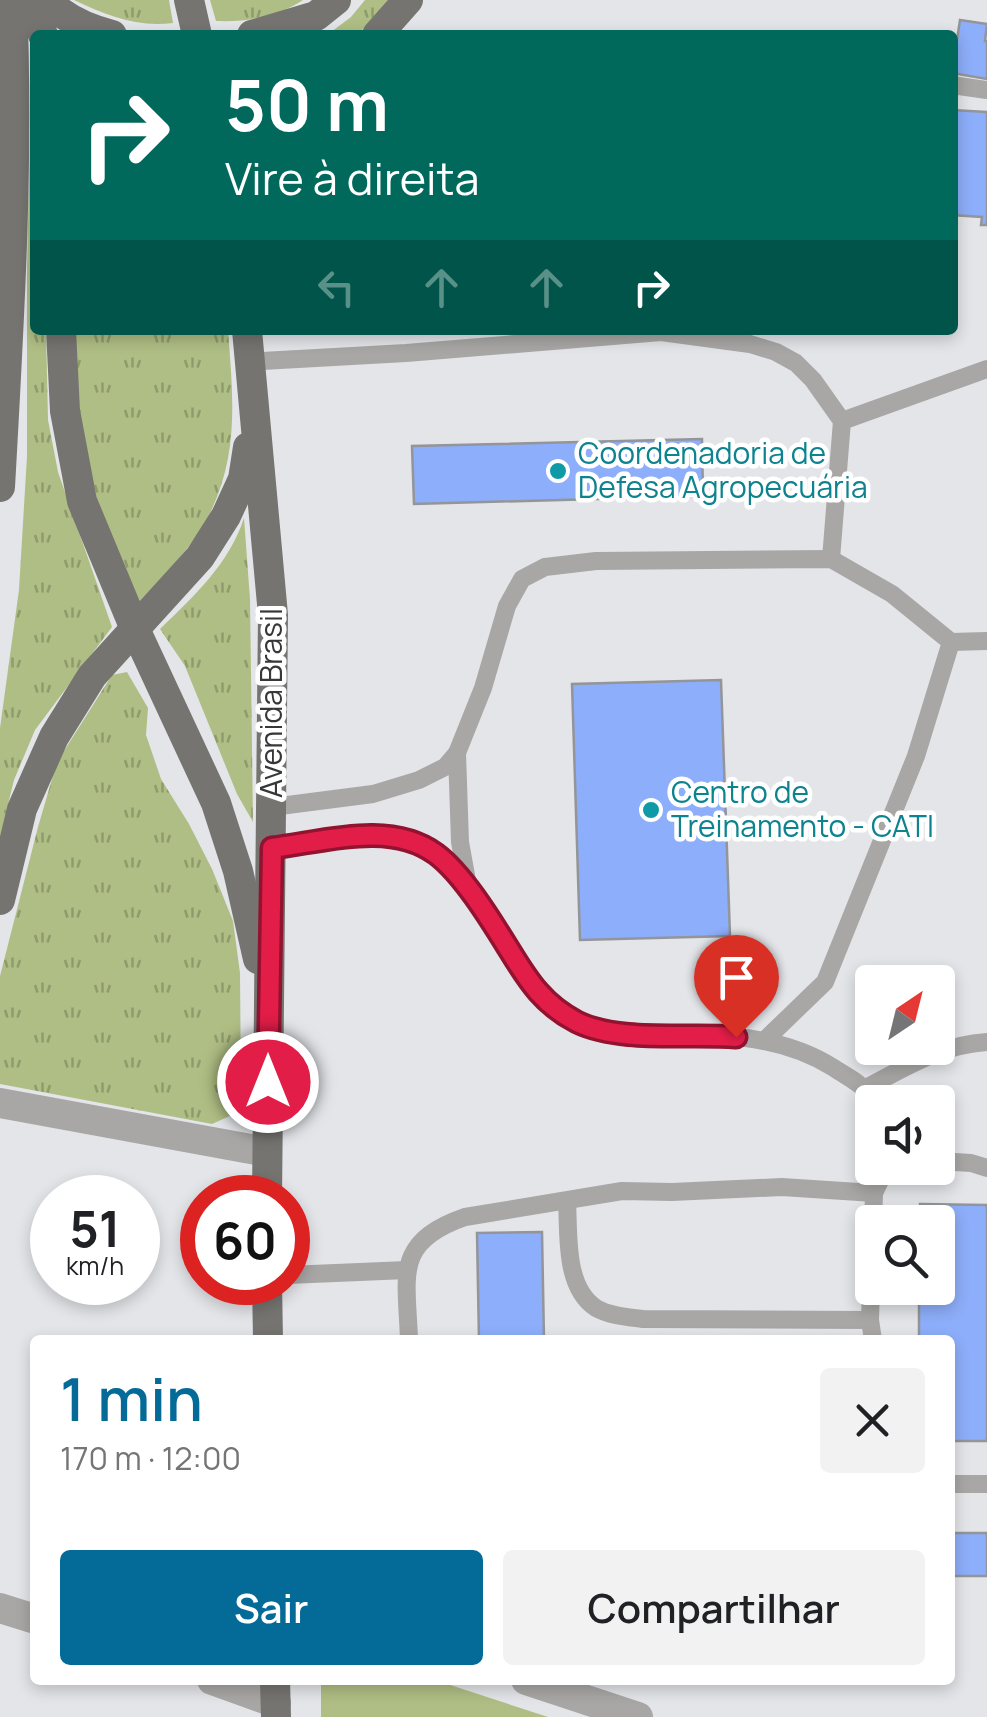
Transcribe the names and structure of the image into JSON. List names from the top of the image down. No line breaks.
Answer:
{"streets":{"main road":["Avenida Brasil"]},"places":["Coordenadoria de Defesa Agropecuária","Centro de Treinamento - CATI"],"north":"top right","page":{"turn":["50 m","Vire à direita"],"speed":"51 km/h","limit":"60","heading":["1 min","170 m · 12:00"],"buttons":["Sair","Compartilhar"]}}
